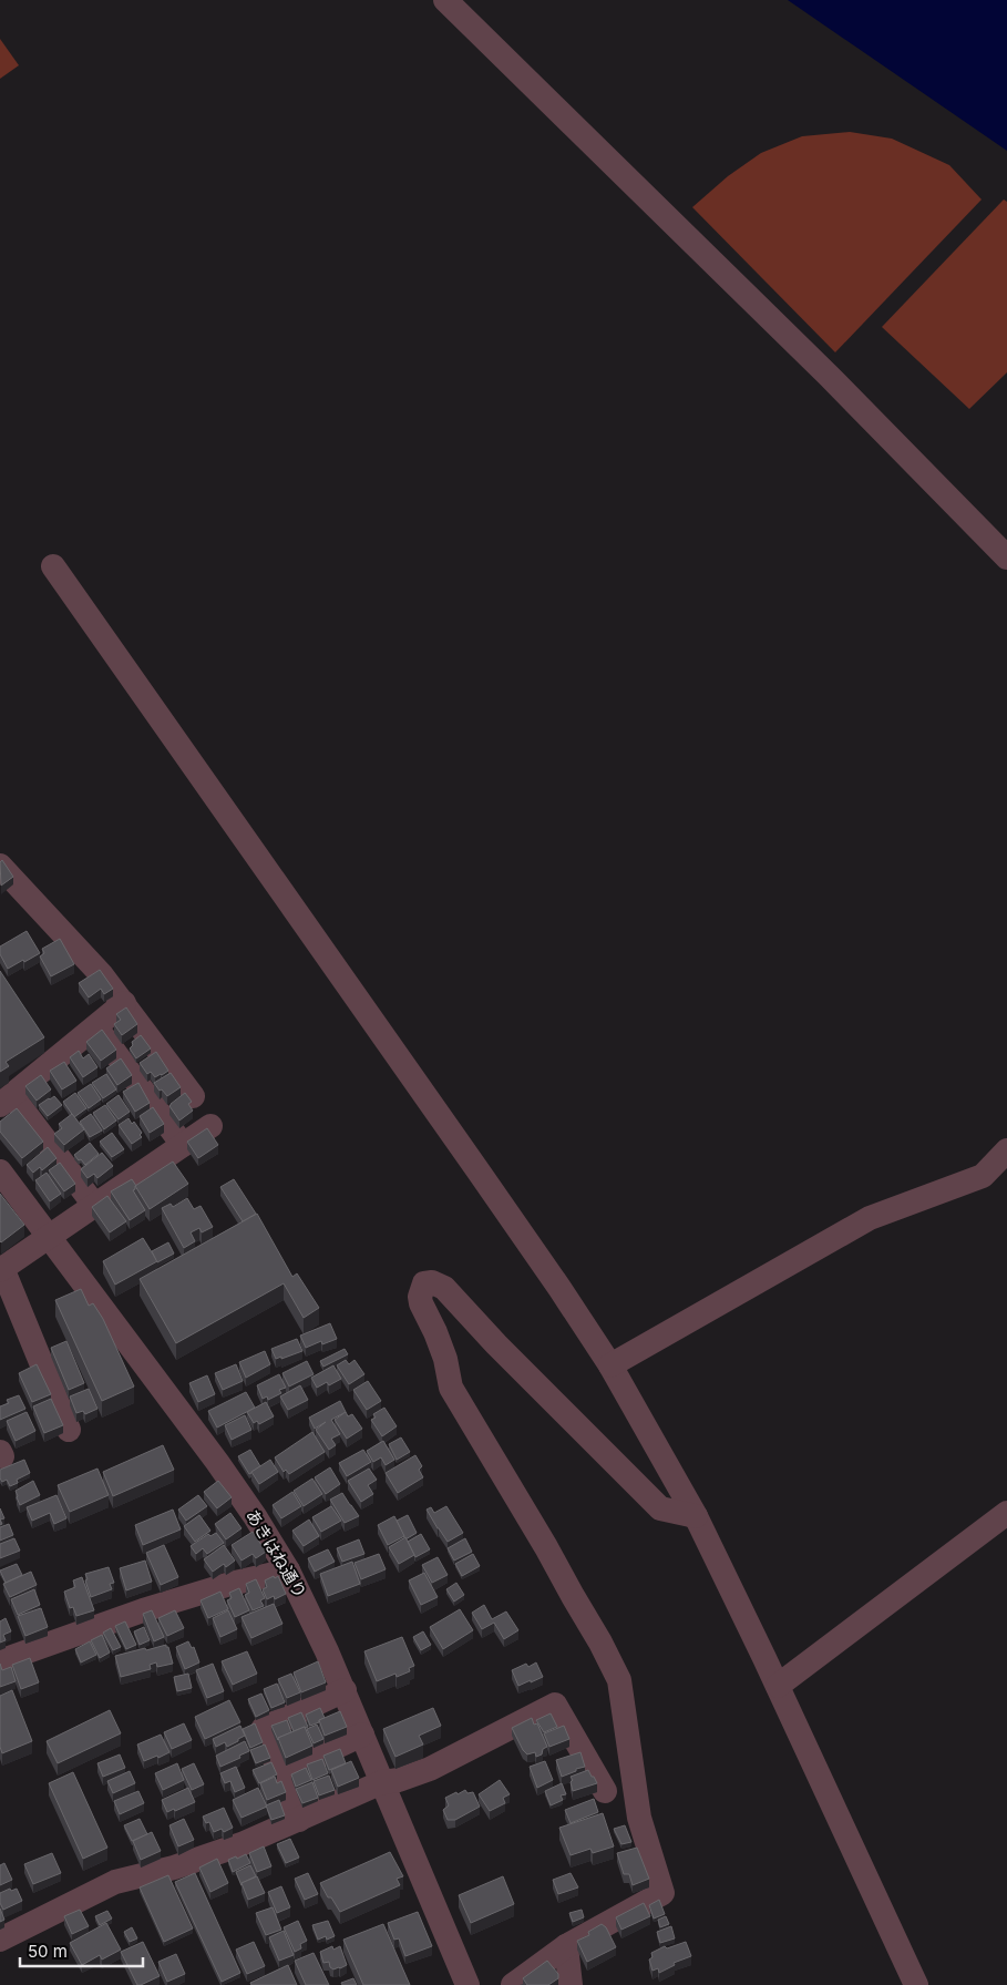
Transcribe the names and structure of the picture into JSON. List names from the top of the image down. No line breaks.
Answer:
{"streets":{"street":["あきはね通り"]},"scale_bar":"50 m"}
